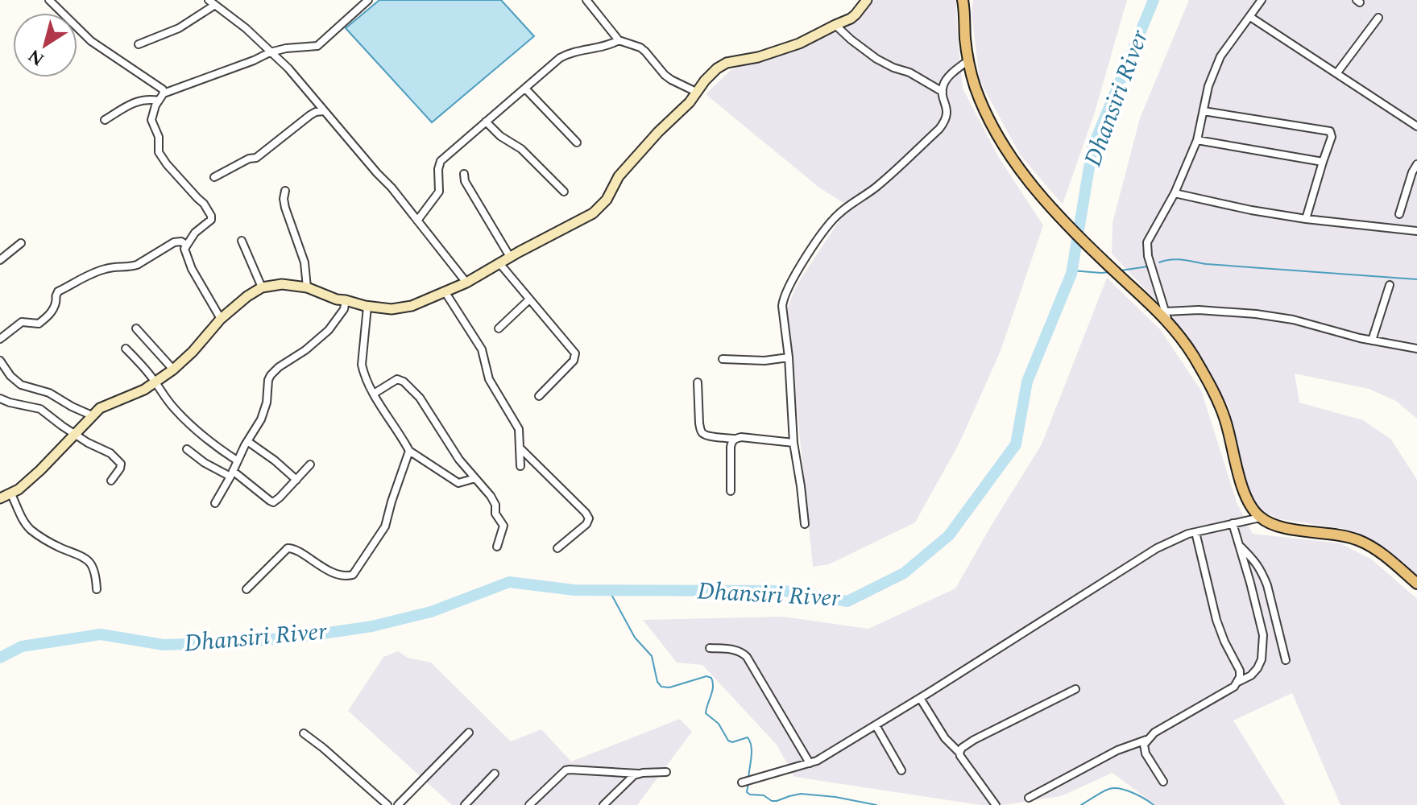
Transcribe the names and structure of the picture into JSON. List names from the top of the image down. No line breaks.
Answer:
{"water":["Dhansiri River"],"north":"bottom left"}
